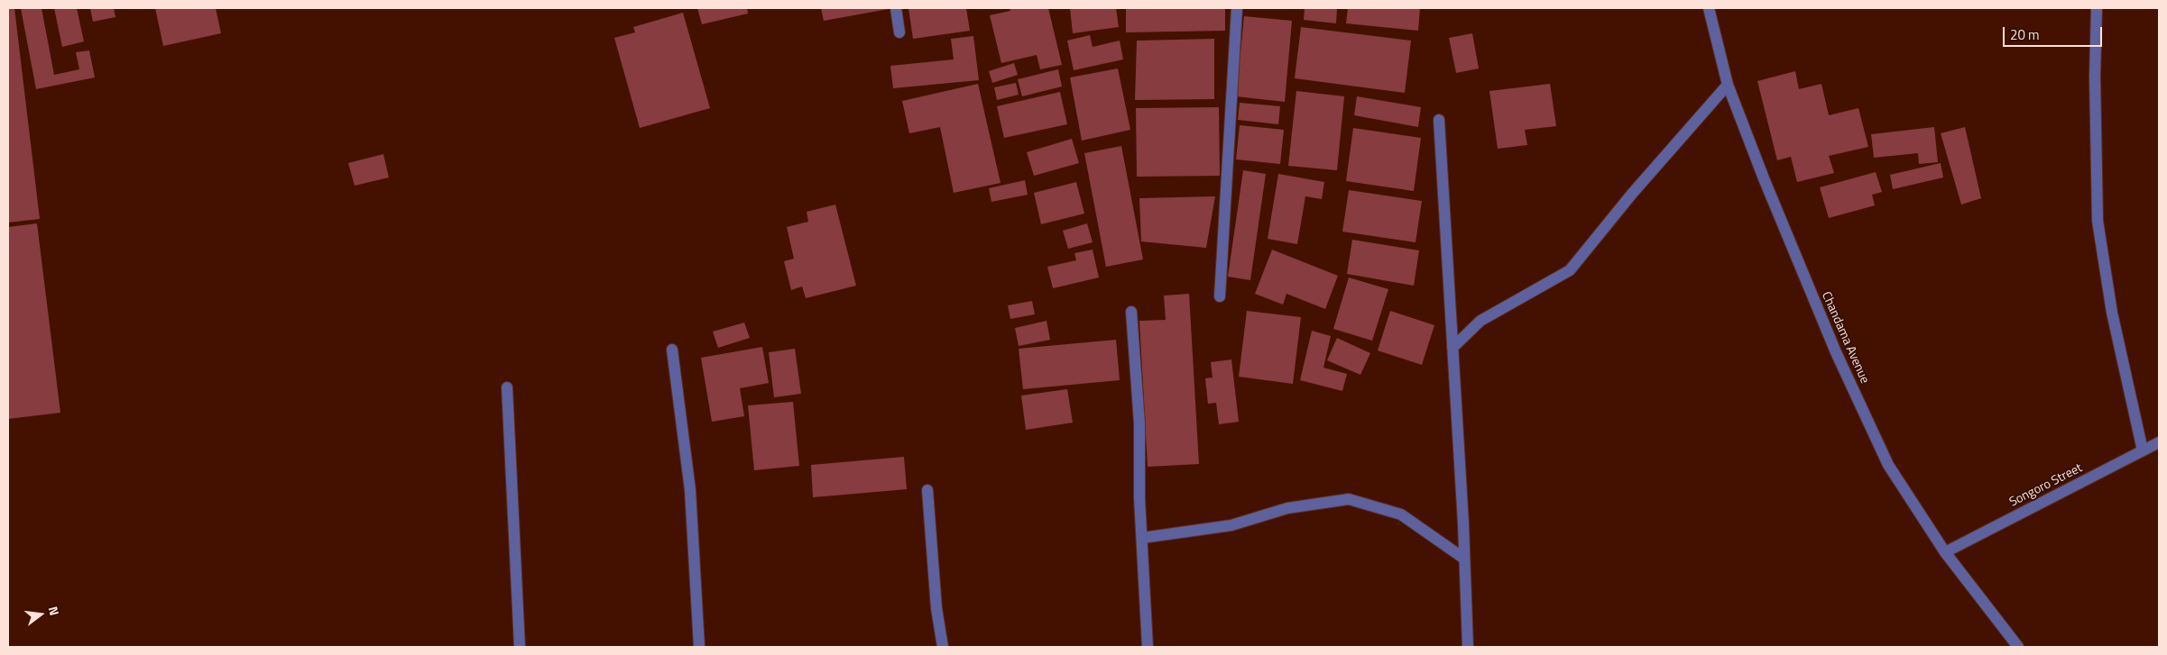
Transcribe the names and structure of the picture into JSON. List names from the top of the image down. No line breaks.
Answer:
{"streets":{"street":["Chandama Avenue","Songoro Street"]},"crossings":[["Chandama Avenue","Songoro Street"]],"scale_bar":"20 m","north":"right"}
